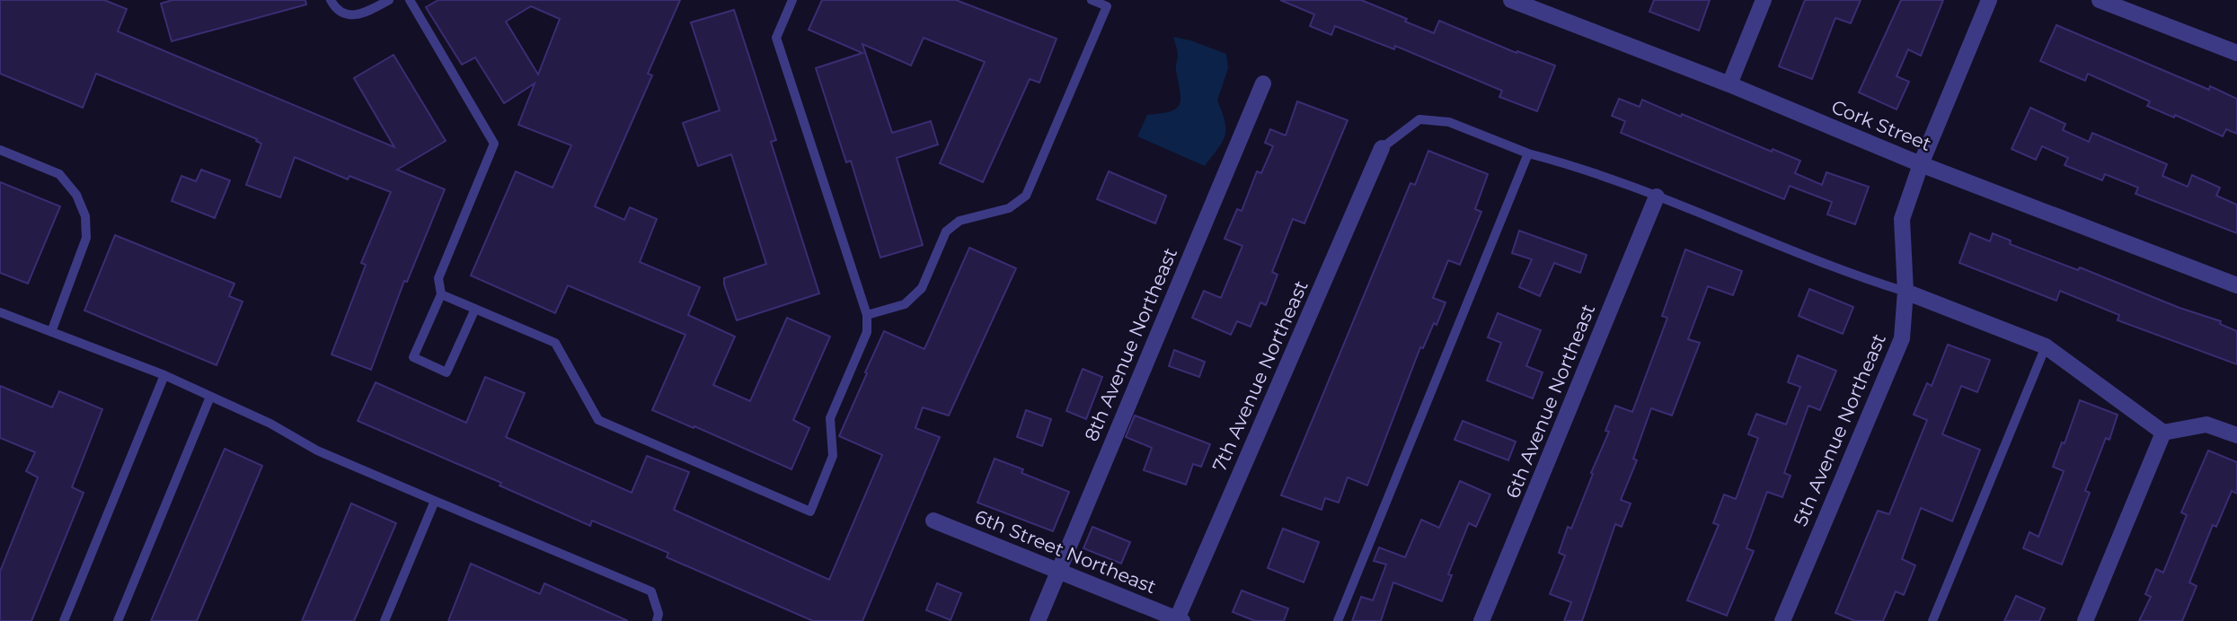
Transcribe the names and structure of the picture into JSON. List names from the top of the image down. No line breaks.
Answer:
{"streets":{"street":["Cork Street","8th Avenue Northeast","7th Avenue Northeast","6th Avenue Northeast","5th Avenue Northeast","6th Street Northeast"]},"crossings":[["Cork Street","5th Avenue Northeast"],["8th Avenue Northeast","6th Street Northeast"],["7th Avenue Northeast","6th Street Northeast"]]}
